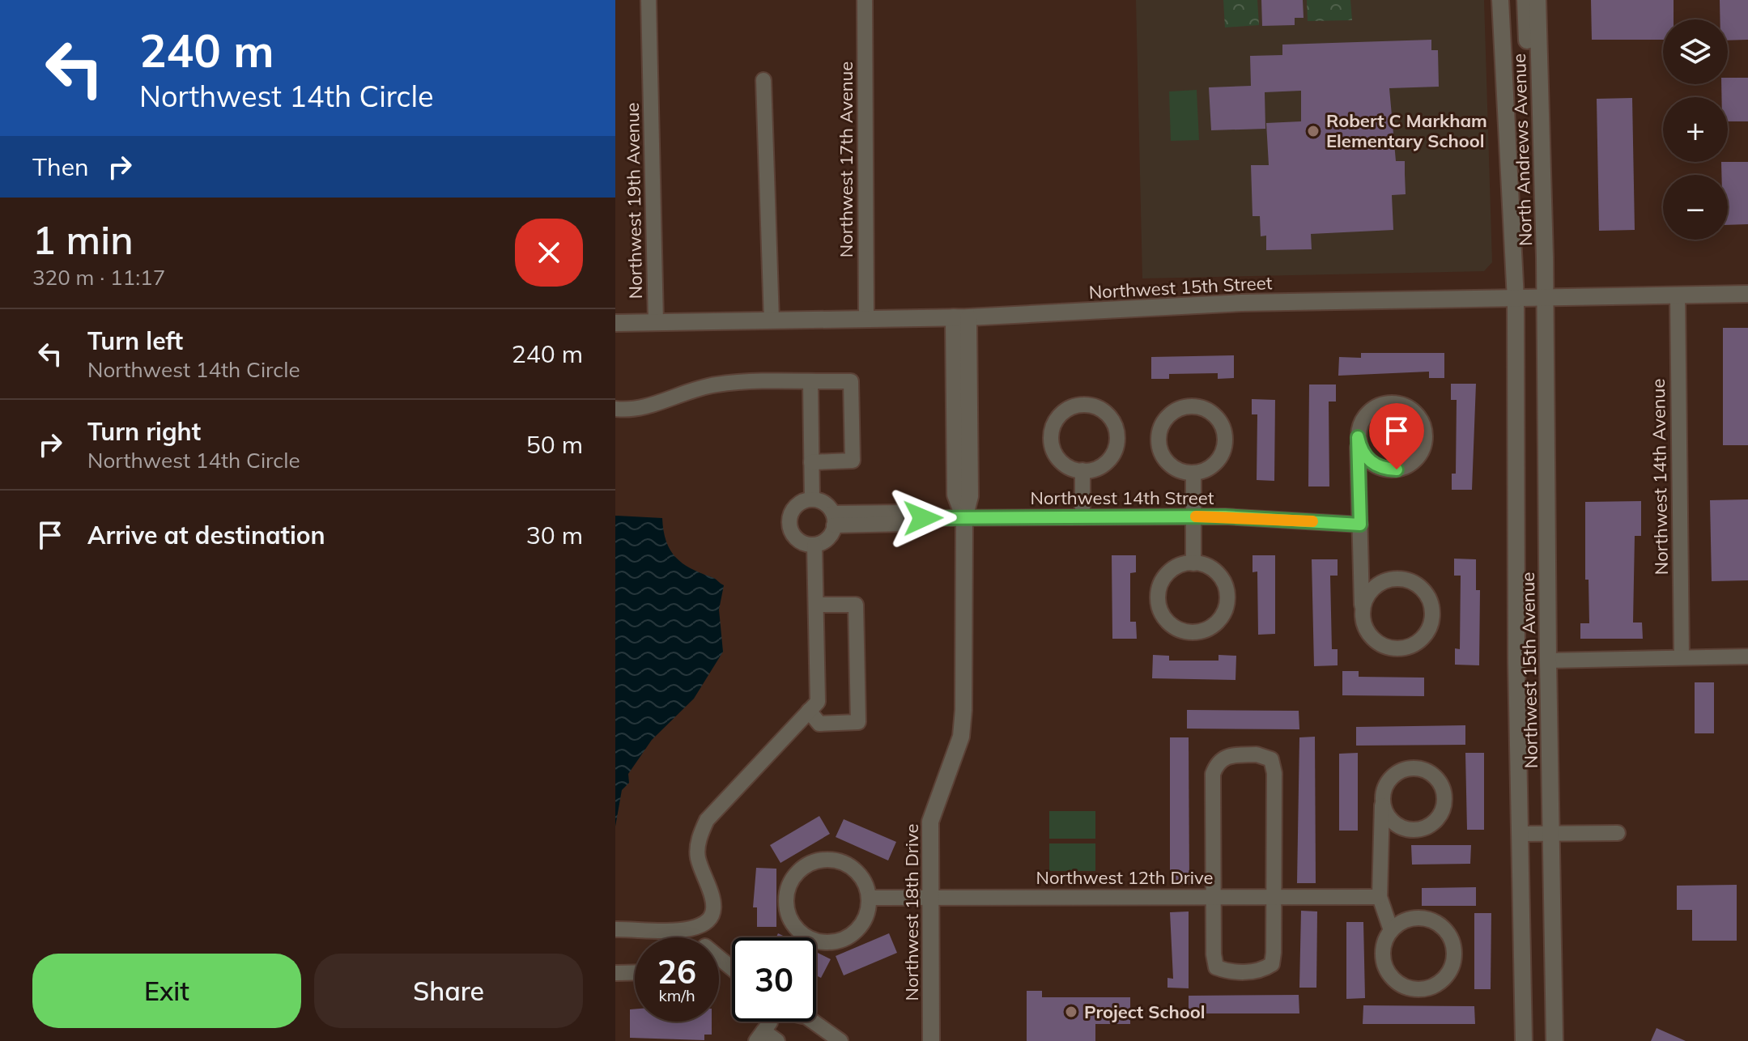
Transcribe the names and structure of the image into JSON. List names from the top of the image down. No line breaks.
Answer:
{"streets":{"street":["North Andrews Avenue","Northwest 17th Avenue","Northwest 19th Avenue","Northwest 15th Street","Northwest 14th Avenue","Northwest 14th Street","Northwest 15th Avenue","Northwest 12th Drive","Northwest 18th Drive"]},"crossings":[["North Andrews Avenue","Northwest 15th Street"],["North Andrews Avenue","Northwest 15th Avenue"],["Northwest 17th Avenue","Northwest 15th Street"],["Northwest 19th Avenue","Northwest 15th Street"],["Northwest 15th Street","Northwest 14th Avenue"],["Northwest 15th Street","Northwest 15th Avenue"],["Northwest 15th Street","Northwest 18th Drive"],["Northwest 14th Street","Northwest 18th Drive"],["Northwest 12th Drive","Northwest 18th Drive"]],"places":["Robert C Markham Elementary School","Project School"],"page":{"turn":["240 m","Northwest 14th Circle"],"map_buttons":["+","−"],"then":"Then","heading":["1 min","320 m · 11:17"],"list":[{"name":"Turn left","note":"Northwest 14th Circle","value":"240 m"},{"name":"Turn right","note":"Northwest 14th Circle","value":"50 m"},{"name":"Arrive at destination","value":"30 m"}],"speed":"26 km/h","limit":"30","buttons":["Exit","Share"]}}
